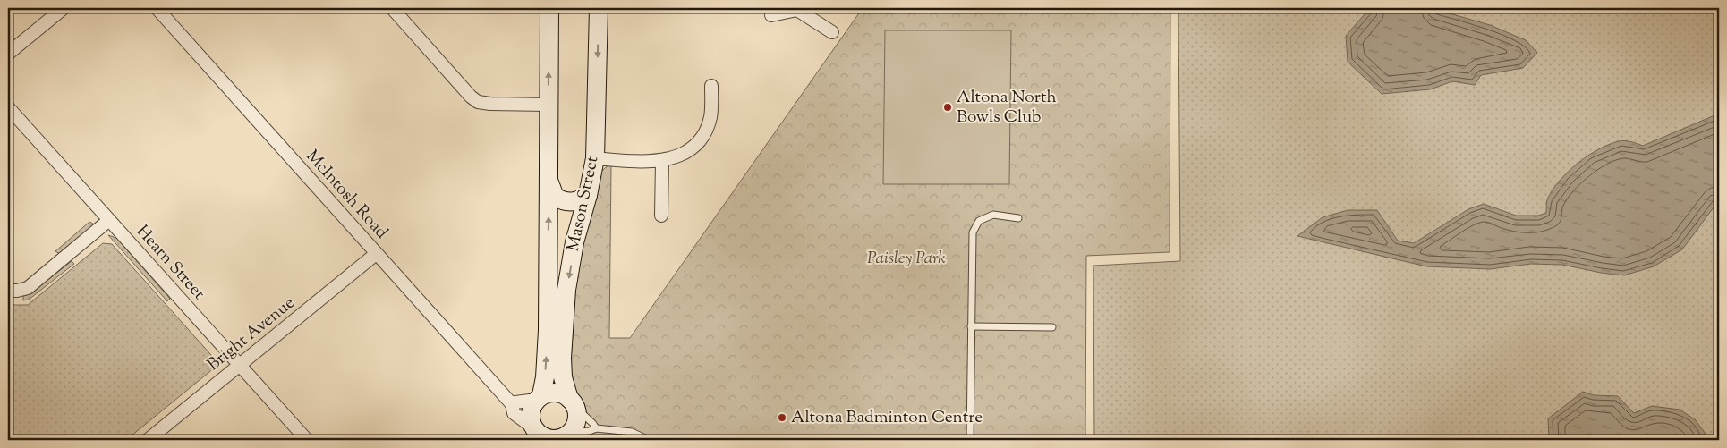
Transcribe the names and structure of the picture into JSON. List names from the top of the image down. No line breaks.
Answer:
{"streets":{"street":["McIntosh Road","Mason Street","Hearn Street","Bright Avenue"]},"crossings":[["McIntosh Road","Mason Street"],["McIntosh Road","Bright Avenue"],["Hearn Street","Bright Avenue"]],"parks":["Paisley Park"],"places":["Altona North Bowls Club","Altona Badminton Centre"]}
